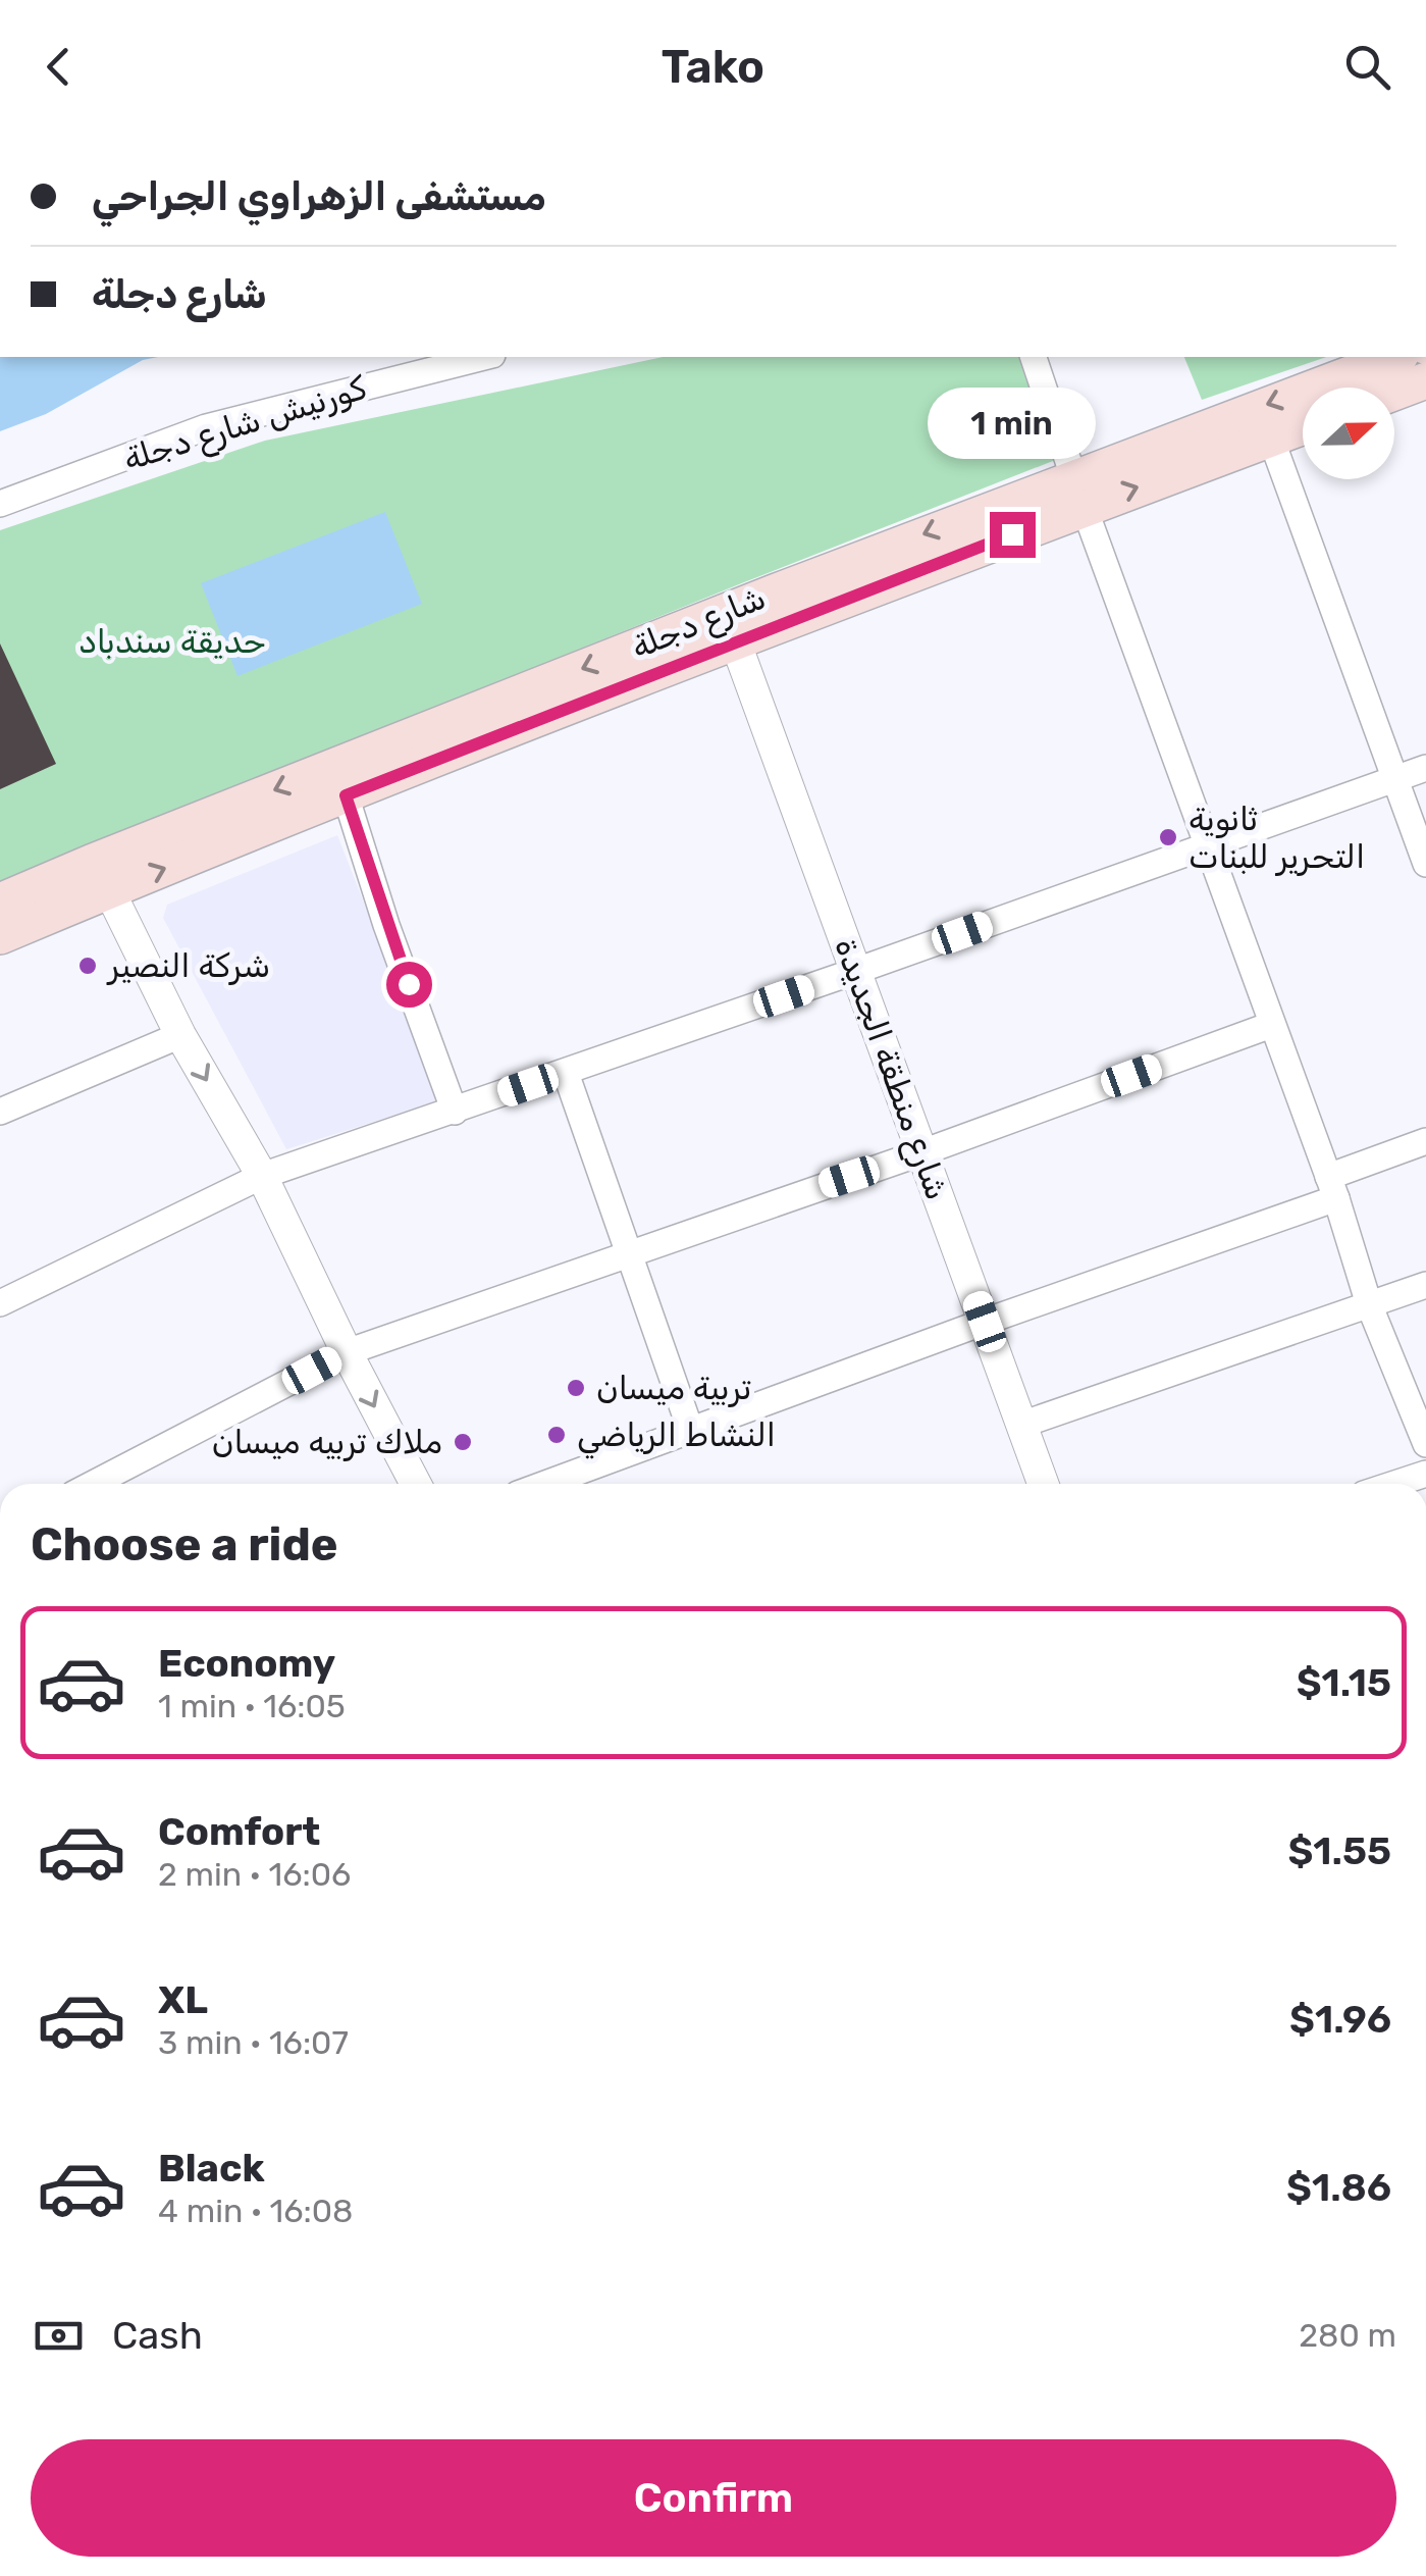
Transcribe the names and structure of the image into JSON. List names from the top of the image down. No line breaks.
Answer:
{"streets":{"main road":["شارع دجلة"],"street":["كورنيش شارع دجلة","شارع منطقة الجديدة"]},"crossings":[["شارع دجلة","شارع منطقة الجديدة"]],"parks":["حديقة سندباد"],"places":["ثانوية التحرير للبنات","شركة النصير","تربية ميسان","النشاط الرياضي","ملاك تربيه ميسان"],"north":"right","page":{"header":"Tako","banner":["مستشفى الزهراوي الجراحي","شارع دجلة"],"bubble":"1 min","heading":"Choose a ride","list":[{"name":"Economy","note":"1 min · 16:05","value":"$1.15"},{"name":"Comfort","note":"2 min · 16:06","value":"$1.55"},{"name":"XL","note":"3 min · 16:07","value":"$1.96"},{"name":"Black","note":"4 min · 16:08","value":"$1.86"}],"pay":["Cash","280 m"],"buttons":"Confirm"}}
